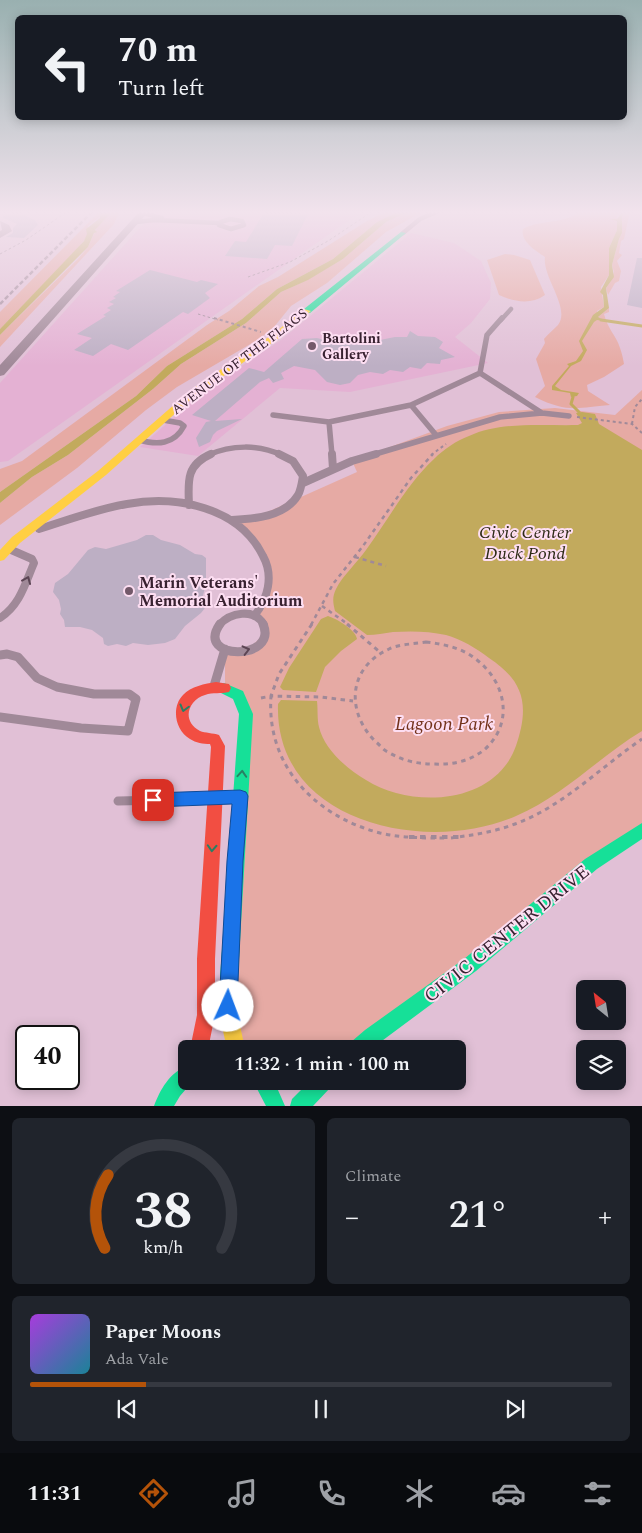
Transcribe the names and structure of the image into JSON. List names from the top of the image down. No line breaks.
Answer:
{"streets":{"street":["AVENUE OF THE FLAGS","CIVIC CENTER DRIVE"]},"water":["Civic Center Duck Pond"],"parks":["Lagoon Park"],"places":["Bartolini Gallery","Marin Veterans' Memorial Auditorium"],"north":"top left","page":{"turn":["70 m","Turn left"],"limit":"40","trip":"11:32 · 1 min · 100 m","tile":"Climate","heat":["−","21°","+"],"song":["Paper Moons","Ada Vale"],"tabs":"11:31","gauge":["38","km/h"]}}
